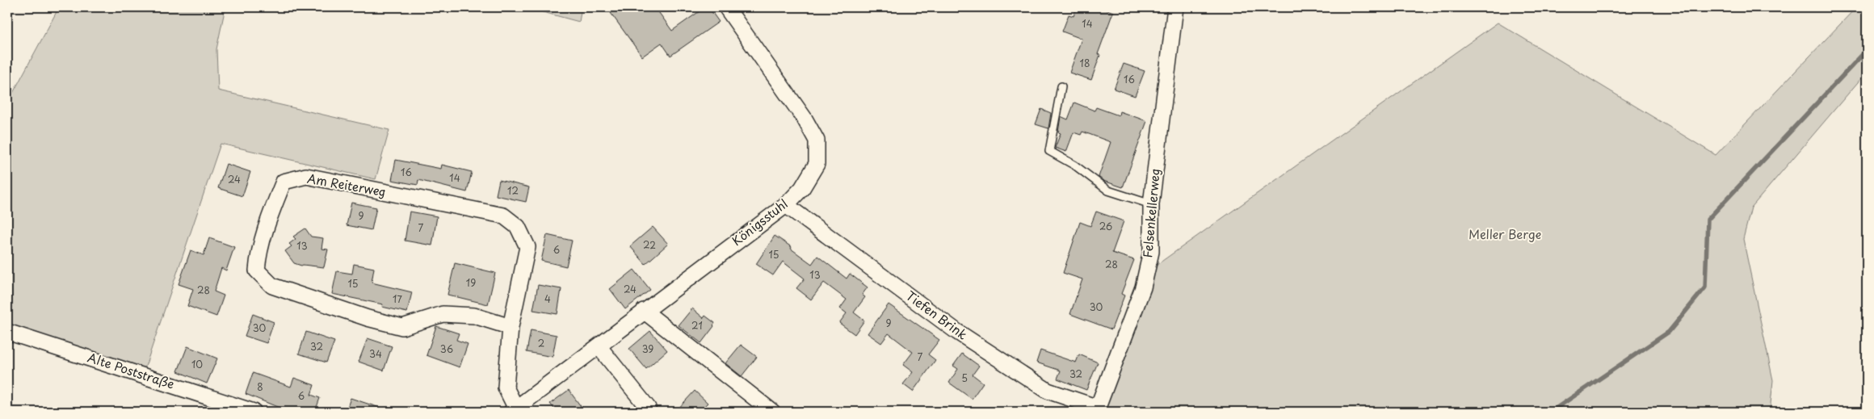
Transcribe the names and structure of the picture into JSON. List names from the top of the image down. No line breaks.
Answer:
{"streets":{"street":["Am Reiterweg","Felsenkellerweg","Königsstuhl","Tiefen Brink","Alte Poststraße"]},"crossings":[["Am Reiterweg","Königsstuhl"],["Felsenkellerweg","Tiefen Brink"],["Königsstuhl","Tiefen Brink"]],"parks":["Meller Berge"],"house_numbers":["14","18","16","16","14","24","12","9","26","7","22","13","6","15","28","13","19","15","24","28","17","4","30","9","21","30","2","32","36","39","34","7","10","32","5","8","6"]}
